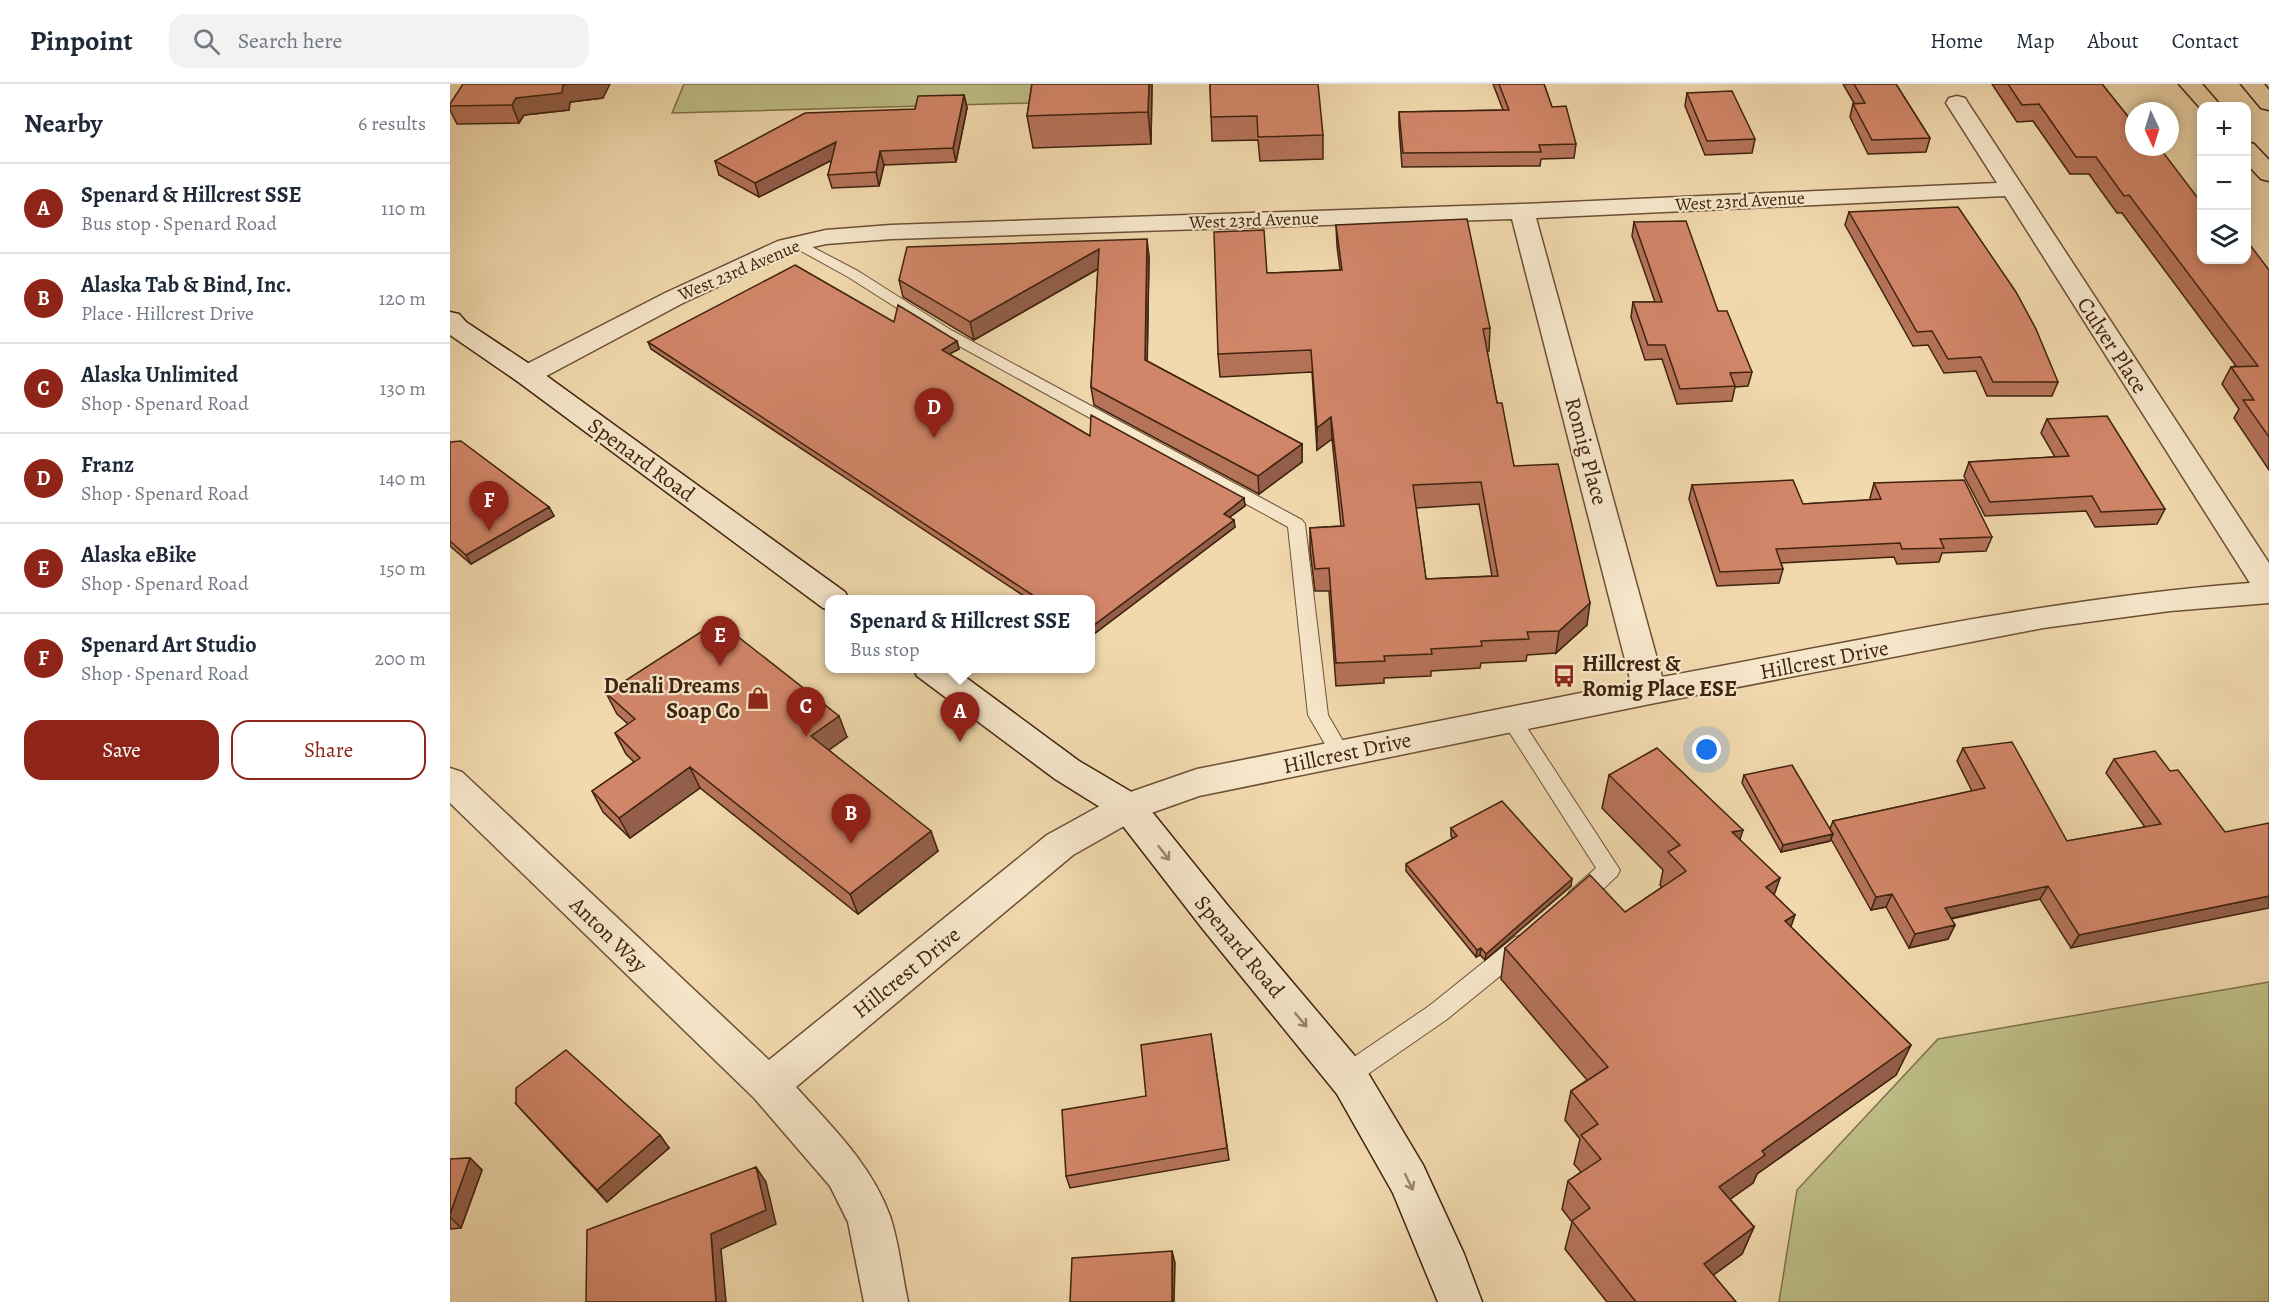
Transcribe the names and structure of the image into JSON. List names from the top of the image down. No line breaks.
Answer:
{"streets":{"street":["West 23rd Avenue","Culver Place","Romig Place","Spenard Road","Hillcrest Drive","Anton Way"]},"crossings":[["West 23rd Avenue","Culver Place"],["West 23rd Avenue","Romig Place"],["West 23rd Avenue","Spenard Road"],["Romig Place","Hillcrest Drive"],["Spenard Road","Hillcrest Drive"],["Hillcrest Drive","Anton Way"]],"one_way":["Spenard Road"],"places":{"bus stop":["Hillcrest & Romig Place ESE"],"shop":["Denali Dreams Soap Co"]},"north":"bottom","page":{"header":"Pinpoint","search":"Search here","nav":["Home","Map","About","Contact"],"heading":["Nearby","6 results"],"map_buttons":["+","−"],"list":[{"mark":"A","name":"Spenard & Hillcrest SSE","note":"Bus stop · Spenard Road","value":"110 m"},{"mark":"B","name":"Alaska Tab & Bind, Inc.","note":"Place · Hillcrest Drive","value":"120 m"},{"mark":"C","name":"Alaska Unlimited","note":"Shop · Spenard Road","value":"130 m"},{"mark":"D","name":"Franz","note":"Shop · Spenard Road","value":"140 m"},{"mark":"E","name":"Alaska eBike","note":"Shop · Spenard Road","value":"150 m"},{"mark":"F","name":"Spenard Art Studio","note":"Shop · Spenard Road","value":"200 m"}],"pins":["D","F","E","C","A","B"],"popup":["Spenard & Hillcrest SSE","Bus stop"],"buttons":["Save","Share"]}}
